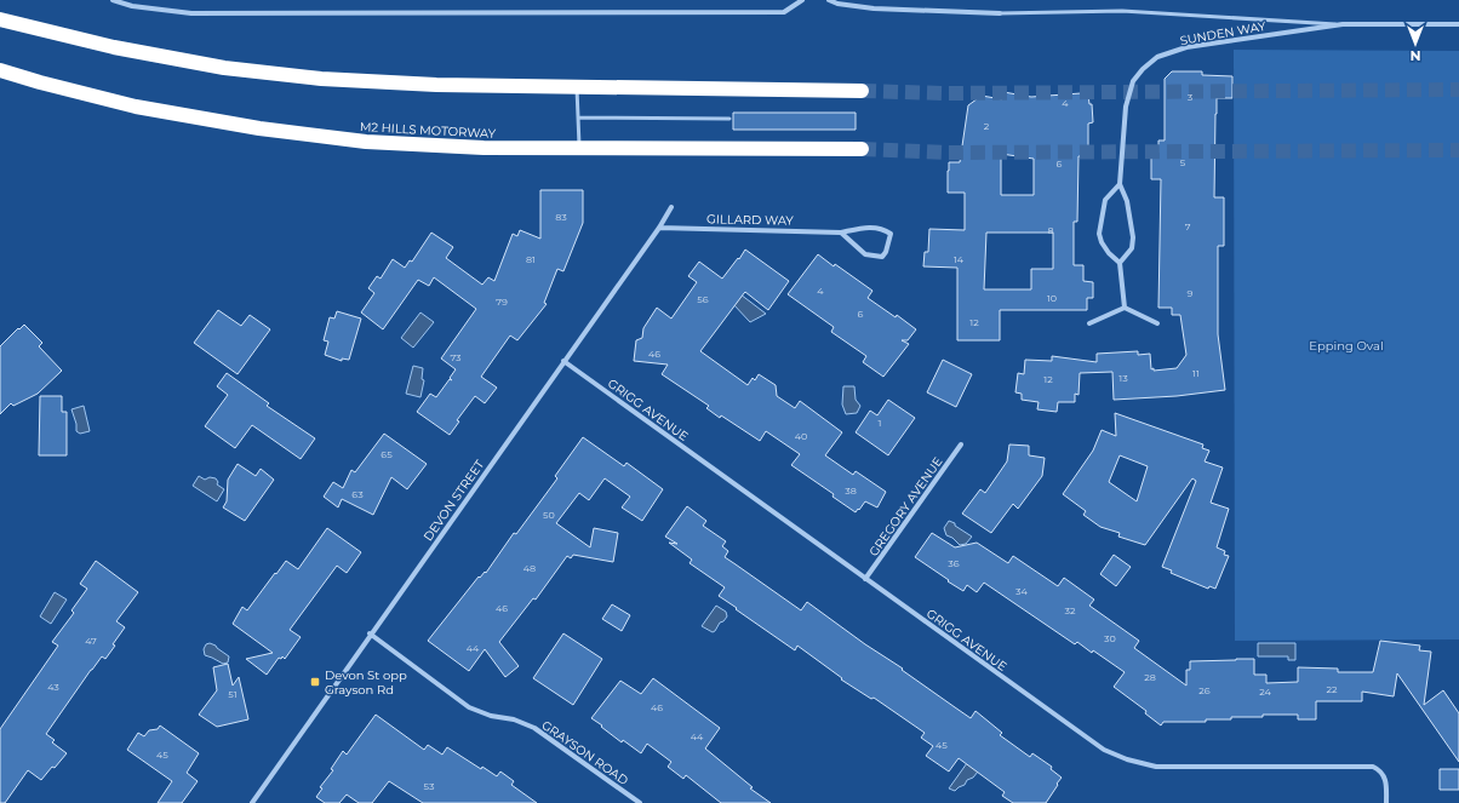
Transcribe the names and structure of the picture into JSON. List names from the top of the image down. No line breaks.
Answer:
{"streets":{"highway":["M2 HILLS MOTORWAY"],"street":["SUNDEN WAY","GILLARD WAY","GRIGG AVENUE","DEVON STREET","GREGORY AVENUE","GRAYSON ROAD"]},"crossings":[["GILLARD WAY","DEVON STREET"],["GRIGG AVENUE","DEVON STREET"],["GRIGG AVENUE","GREGORY AVENUE"],["DEVON STREET","GRAYSON ROAD"]],"parks":["Epping Oval"],"places":{"transit":["Devon St opp Grayson Rd"]},"house_numbers":["3","4","2","5","6","83","7","8","81","14","4","9","10","56","79","6","12","46","73","11","13","12","1","40","65","38","63","50","36","48","34","46","32","30","47","44","28","43","22","26","24","51","46","44","45","45","53"],"north":"bottom"}
